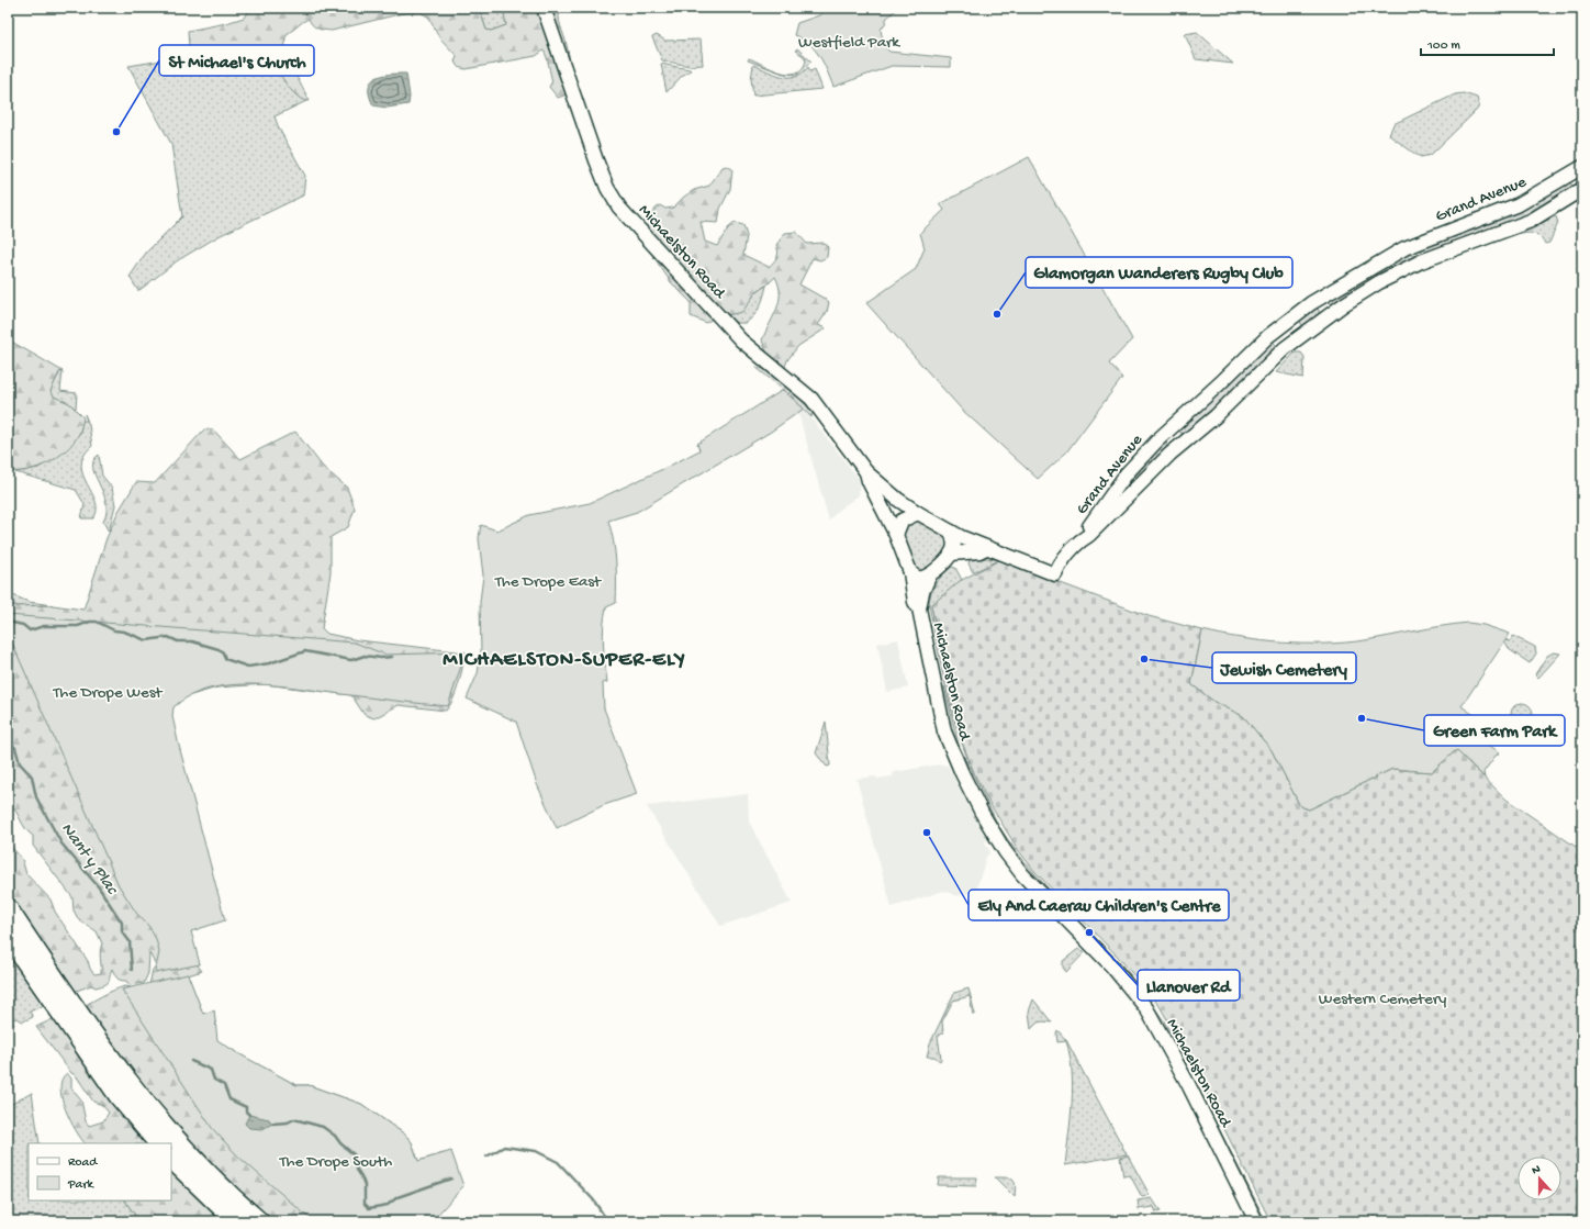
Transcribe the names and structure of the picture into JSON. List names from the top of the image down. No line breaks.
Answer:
{"streets":{"street":["Grand Avenue","Michaelston Road"]},"districts":["MICHAELSTON-SUPER-ELY"],"water":["Nant y Plac"],"parks":["Westfield Park","The Drope East","The Drope West","Western Cemetery","The Drope South"],"places":["St Michael's Church","Glamorgan Wanderers Rugby Club","Jewish Cemetery","Green Farm Park","Ely And Caerau Children's Centre","Llanover Rd"],"legend":["Road","Park"],"scale_bar":"100 m","north":"top"}
